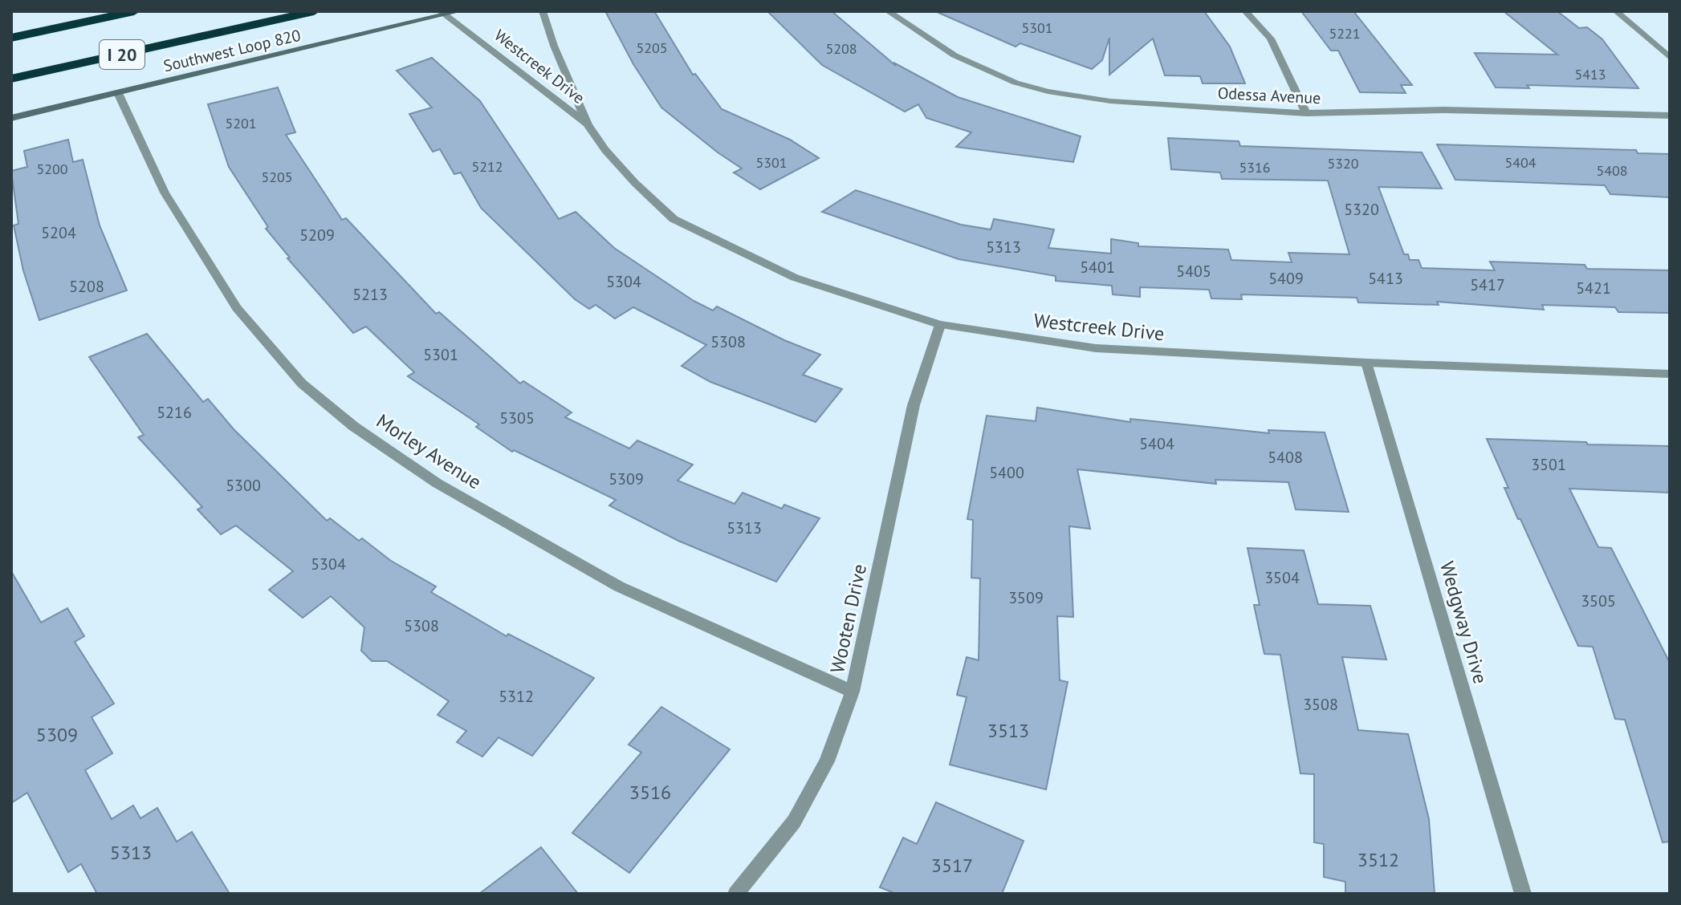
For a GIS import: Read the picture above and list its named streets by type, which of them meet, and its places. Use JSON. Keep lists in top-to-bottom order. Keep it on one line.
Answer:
{"streets":{"highway":["I 20"],"main road":["Southwest Loop 820"],"street":["Westcreek Drive","Odessa Avenue","Morley Avenue","Wooten Drive","Wedgway Drive"]},"crossings":[["Southwest Loop 820","Westcreek Drive"],["Southwest Loop 820","Morley Avenue"],["Westcreek Drive","Wooten Drive"],["Westcreek Drive","Wedgway Drive"],["Morley Avenue","Wooten Drive"]],"house_numbers":["5301","5221","5205","5208","5413","5201","5301","5404","5320","5212","5316","5200","5408","5205","5320","5204","5209","5313","5401","5405","5409","5413","5304","5417","5208","5421","5213","5308","5301","5216","5305","5404","5408","3501","5400","5309","5300","5313","5304","3504","3509","3505","5308","5312","3508","3513","5309","3516","5313","3512","3517"]}
